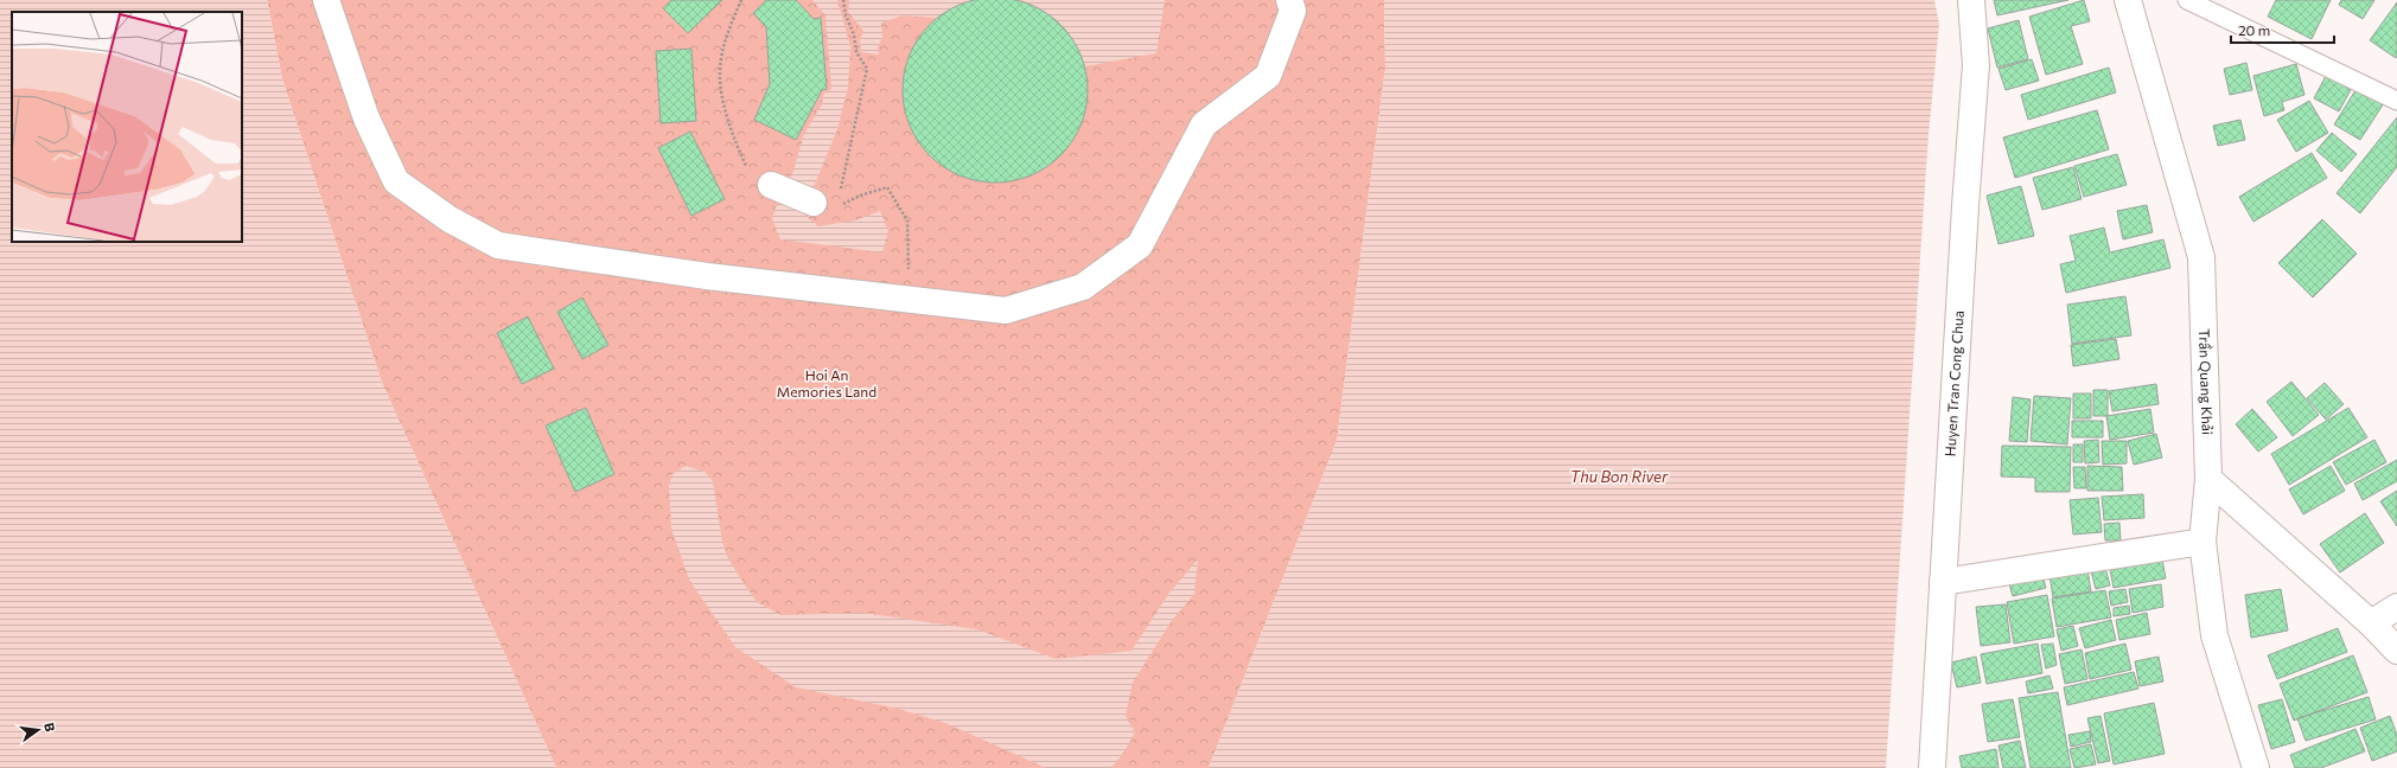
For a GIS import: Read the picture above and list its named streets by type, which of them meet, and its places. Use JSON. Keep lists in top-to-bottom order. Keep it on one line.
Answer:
{"streets":{"street":["Trần Quang Khải","Huyen Tran Cong Chua"]},"water":["Thu Bon River"],"parks":["Hoi An Memories Land"],"scale_bar":"20 m","north":"right"}
